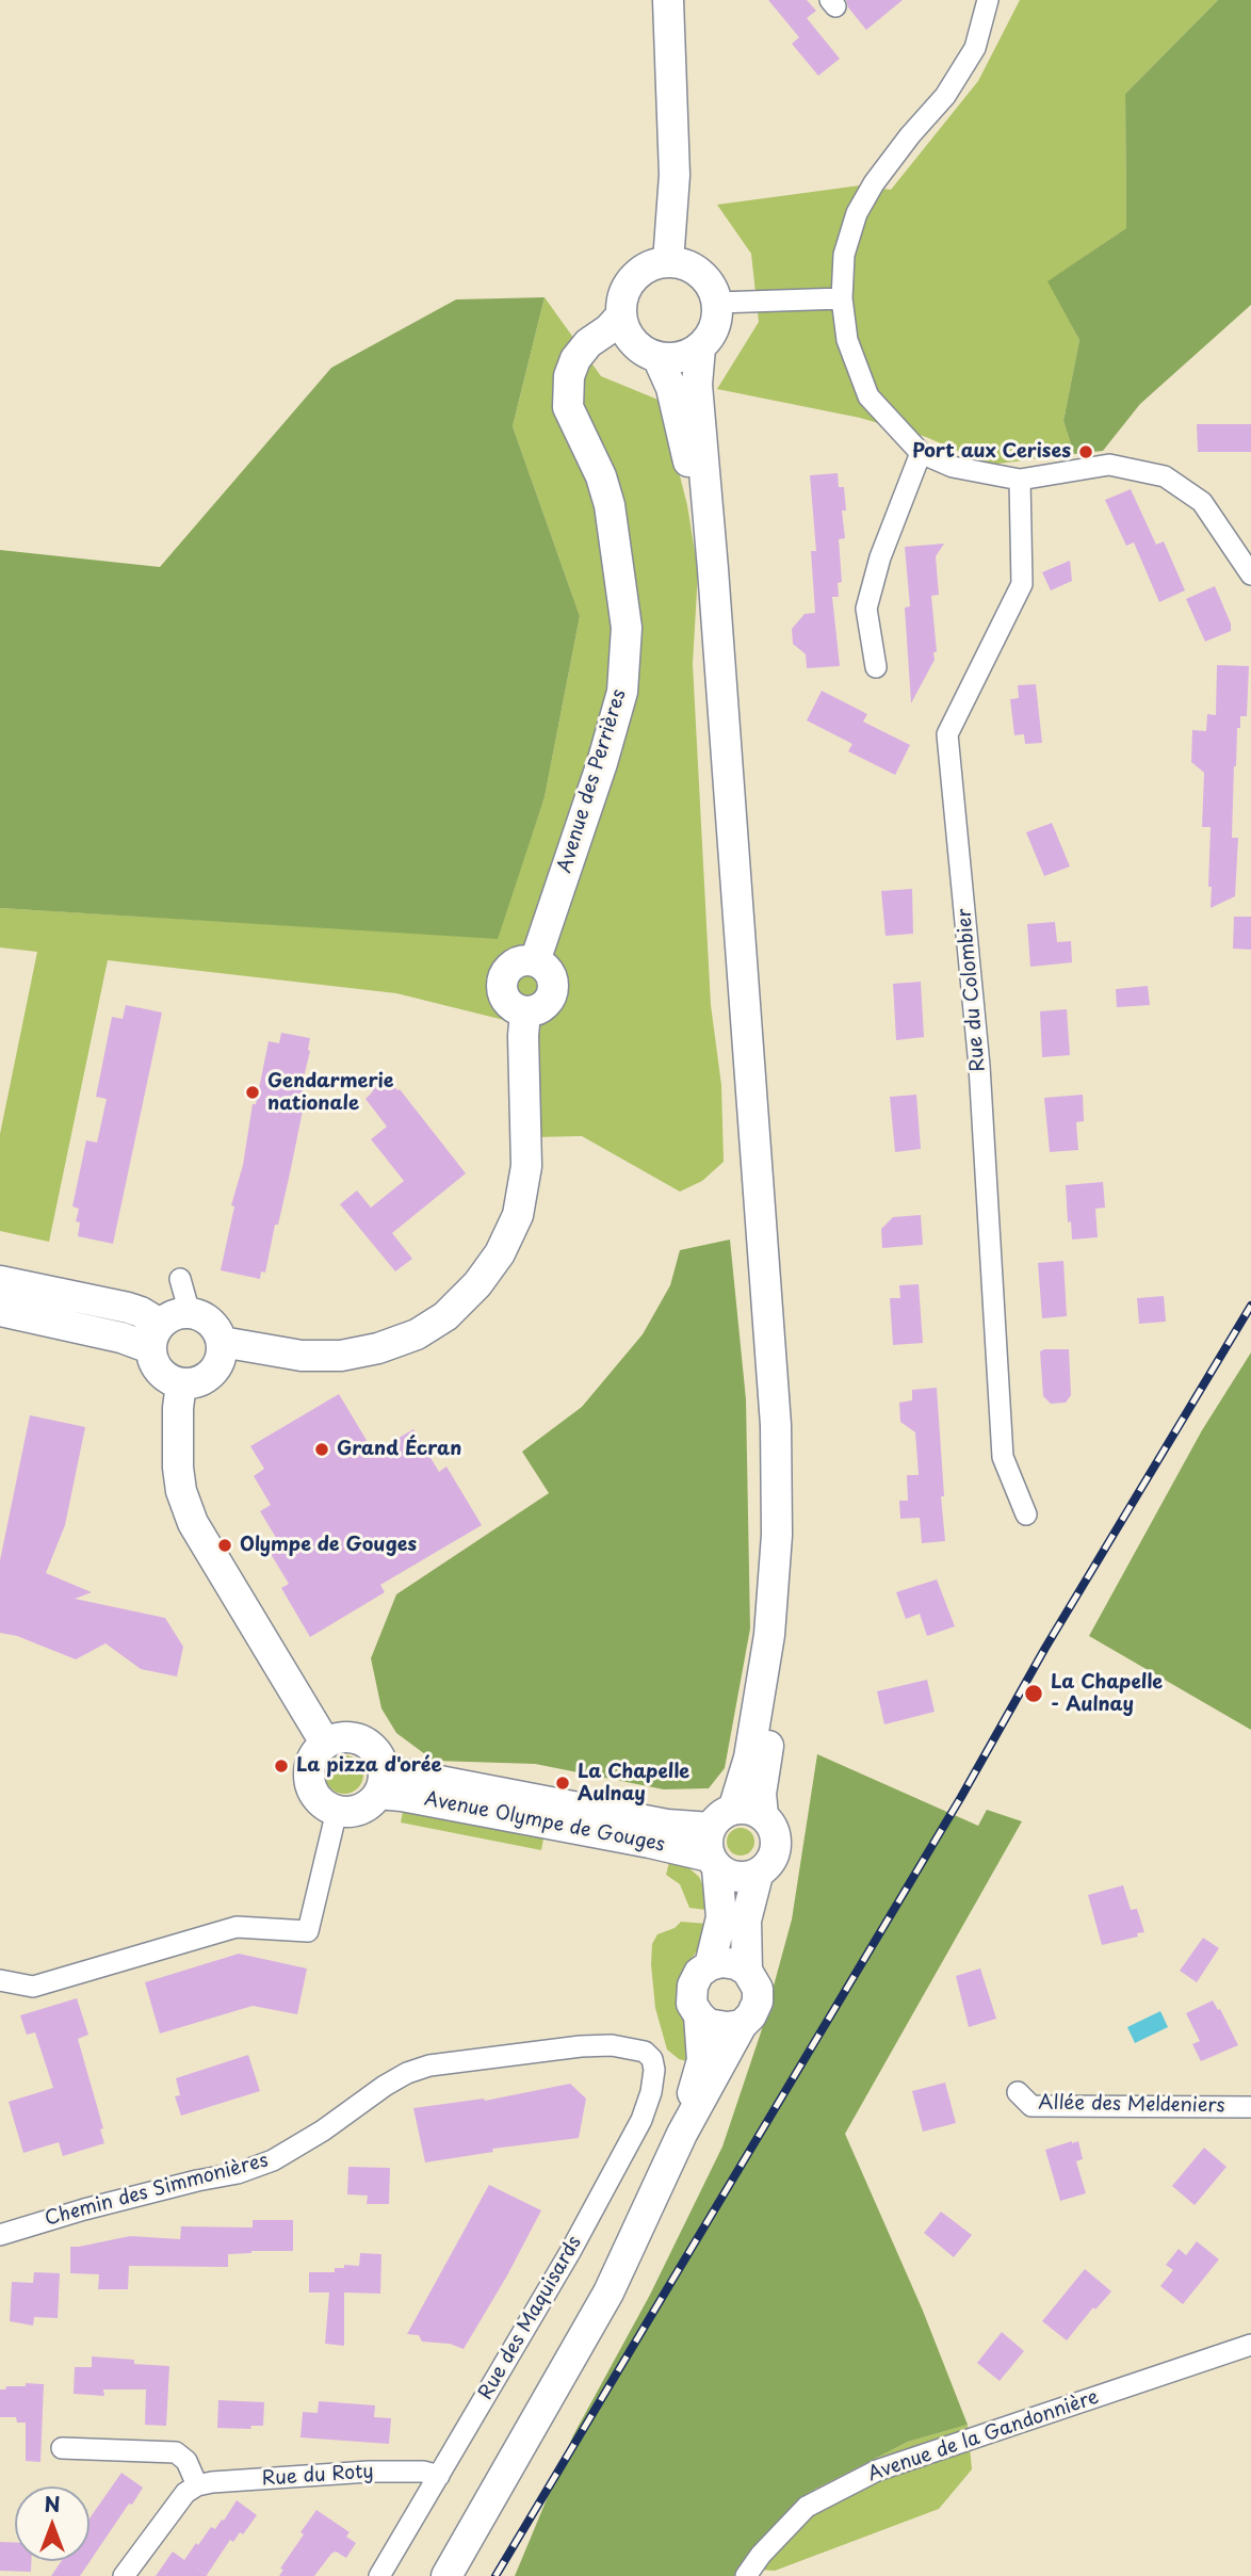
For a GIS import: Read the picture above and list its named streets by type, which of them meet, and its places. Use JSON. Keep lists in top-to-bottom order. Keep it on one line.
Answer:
{"streets":{"main road":["Avenue des Perrières","Avenue Olympe de Gouges"],"street":["Rue du Colombier","Allée des Meldeniers","Chemin des Simmonières","Rue des Maquisards","Avenue de la Gandonnière","Rue du Roty"]},"crossings":[["Chemin des Simmonières","Rue des Maquisards"],["Rue des Maquisards","Rue du Roty"]],"places":["Port aux Cerises","Gendarmerie nationale","Grand Écran","Olympe de Gouges","La Chapelle - Aulnay","La pizza d'orée","La Chapelle Aulnay"],"north":"top"}
